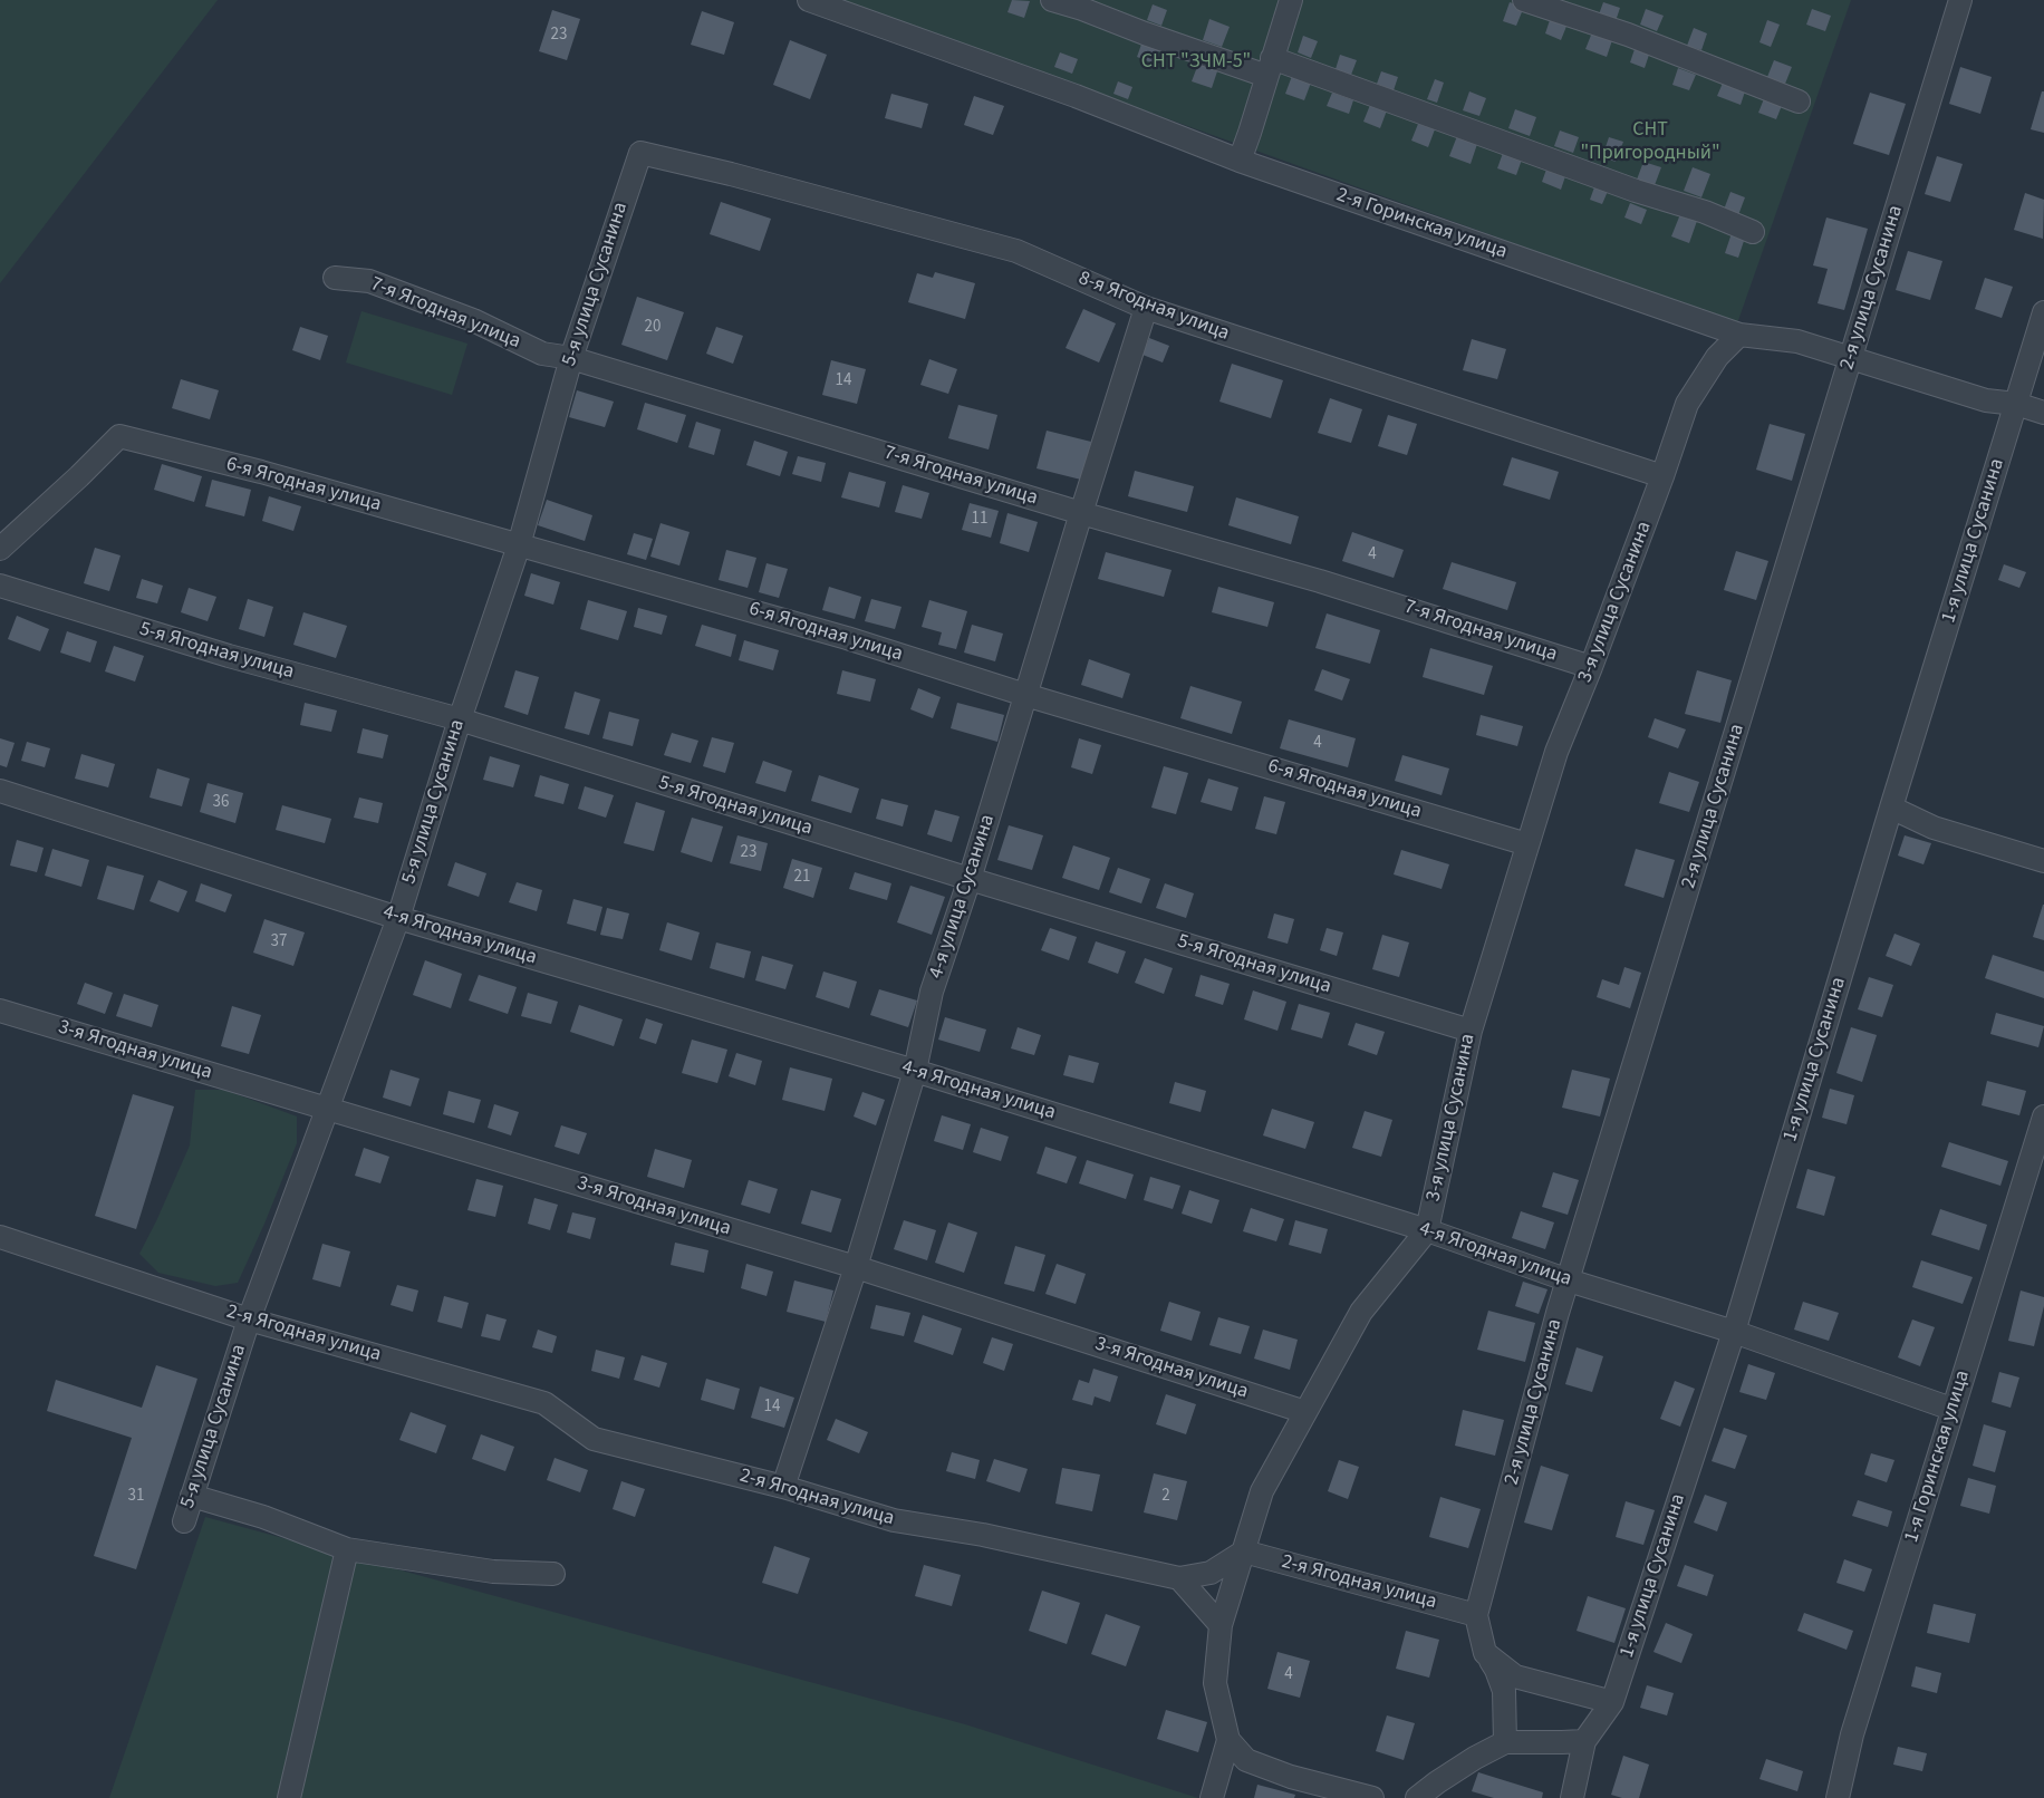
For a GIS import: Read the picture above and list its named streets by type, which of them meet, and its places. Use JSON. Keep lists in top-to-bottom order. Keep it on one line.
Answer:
{"streets":{"street":["2-я Горинская улица","5-я улица Сусанина","2-я улица Сусанина","8-я Ягодная улица","7-я Ягодная улица","6-я Ягодная улица","1-я улица Сусанина","3-я улица Сусанина","5-я Ягодная улица","4-я улица Сусанина","4-я Ягодная улица","3-я Ягодная улица","2-я Ягодная улица","1-я Горинская улица"]},"crossings":[["2-я Горинская улица","2-я улица Сусанина"],["2-я Горинская улица","1-я улица Сусанина"],["2-я Горинская улица","3-я улица Сусанина"],["5-я улица Сусанина","8-я Ягодная улица"],["5-я улица Сусанина","7-я Ягодная улица"],["5-я улица Сусанина","6-я Ягодная улица"],["5-я улица Сусанина","5-я Ягодная улица"],["5-я улица Сусанина","4-я Ягодная улица"],["5-я улица Сусанина","3-я Ягодная улица"],["5-я улица Сусанина","2-я Ягодная улица"],["2-я улица Сусанина","4-я Ягодная улица"],["2-я улица Сусанина","2-я Ягодная улица"],["8-я Ягодная улица","3-я улица Сусанина"],["8-я Ягодная улица","4-я улица Сусанина"],["7-я Ягодная улица","3-я улица Сусанина"],["7-я Ягодная улица","4-я улица Сусанина"],["6-я Ягодная улица","3-я улица Сусанина"],["6-я Ягодная улица","4-я улица Сусанина"],["1-я улица Сусанина","4-я Ягодная улица"],["3-я улица Сусанина","5-я Ягодная улица"],["3-я улица Сусанина","4-я Ягодная улица"],["3-я улица Сусанина","3-я Ягодная улица"],["3-я улица Сусанина","2-я Ягодная улица"],["5-я Ягодная улица","4-я улица Сусанина"],["4-я улица Сусанина","4-я Ягодная улица"],["4-я улица Сусанина","3-я Ягодная улица"],["4-я улица Сусанина","2-я Ягодная улица"],["4-я Ягодная улица","1-я Горинская улица"]],"parks":["СНТ \"ЗЧМ-5\"","СНТ \"Пригородный\""],"house_numbers":["23","20","14","11","4","4","36","23","21","37","14","31","2","4"]}
